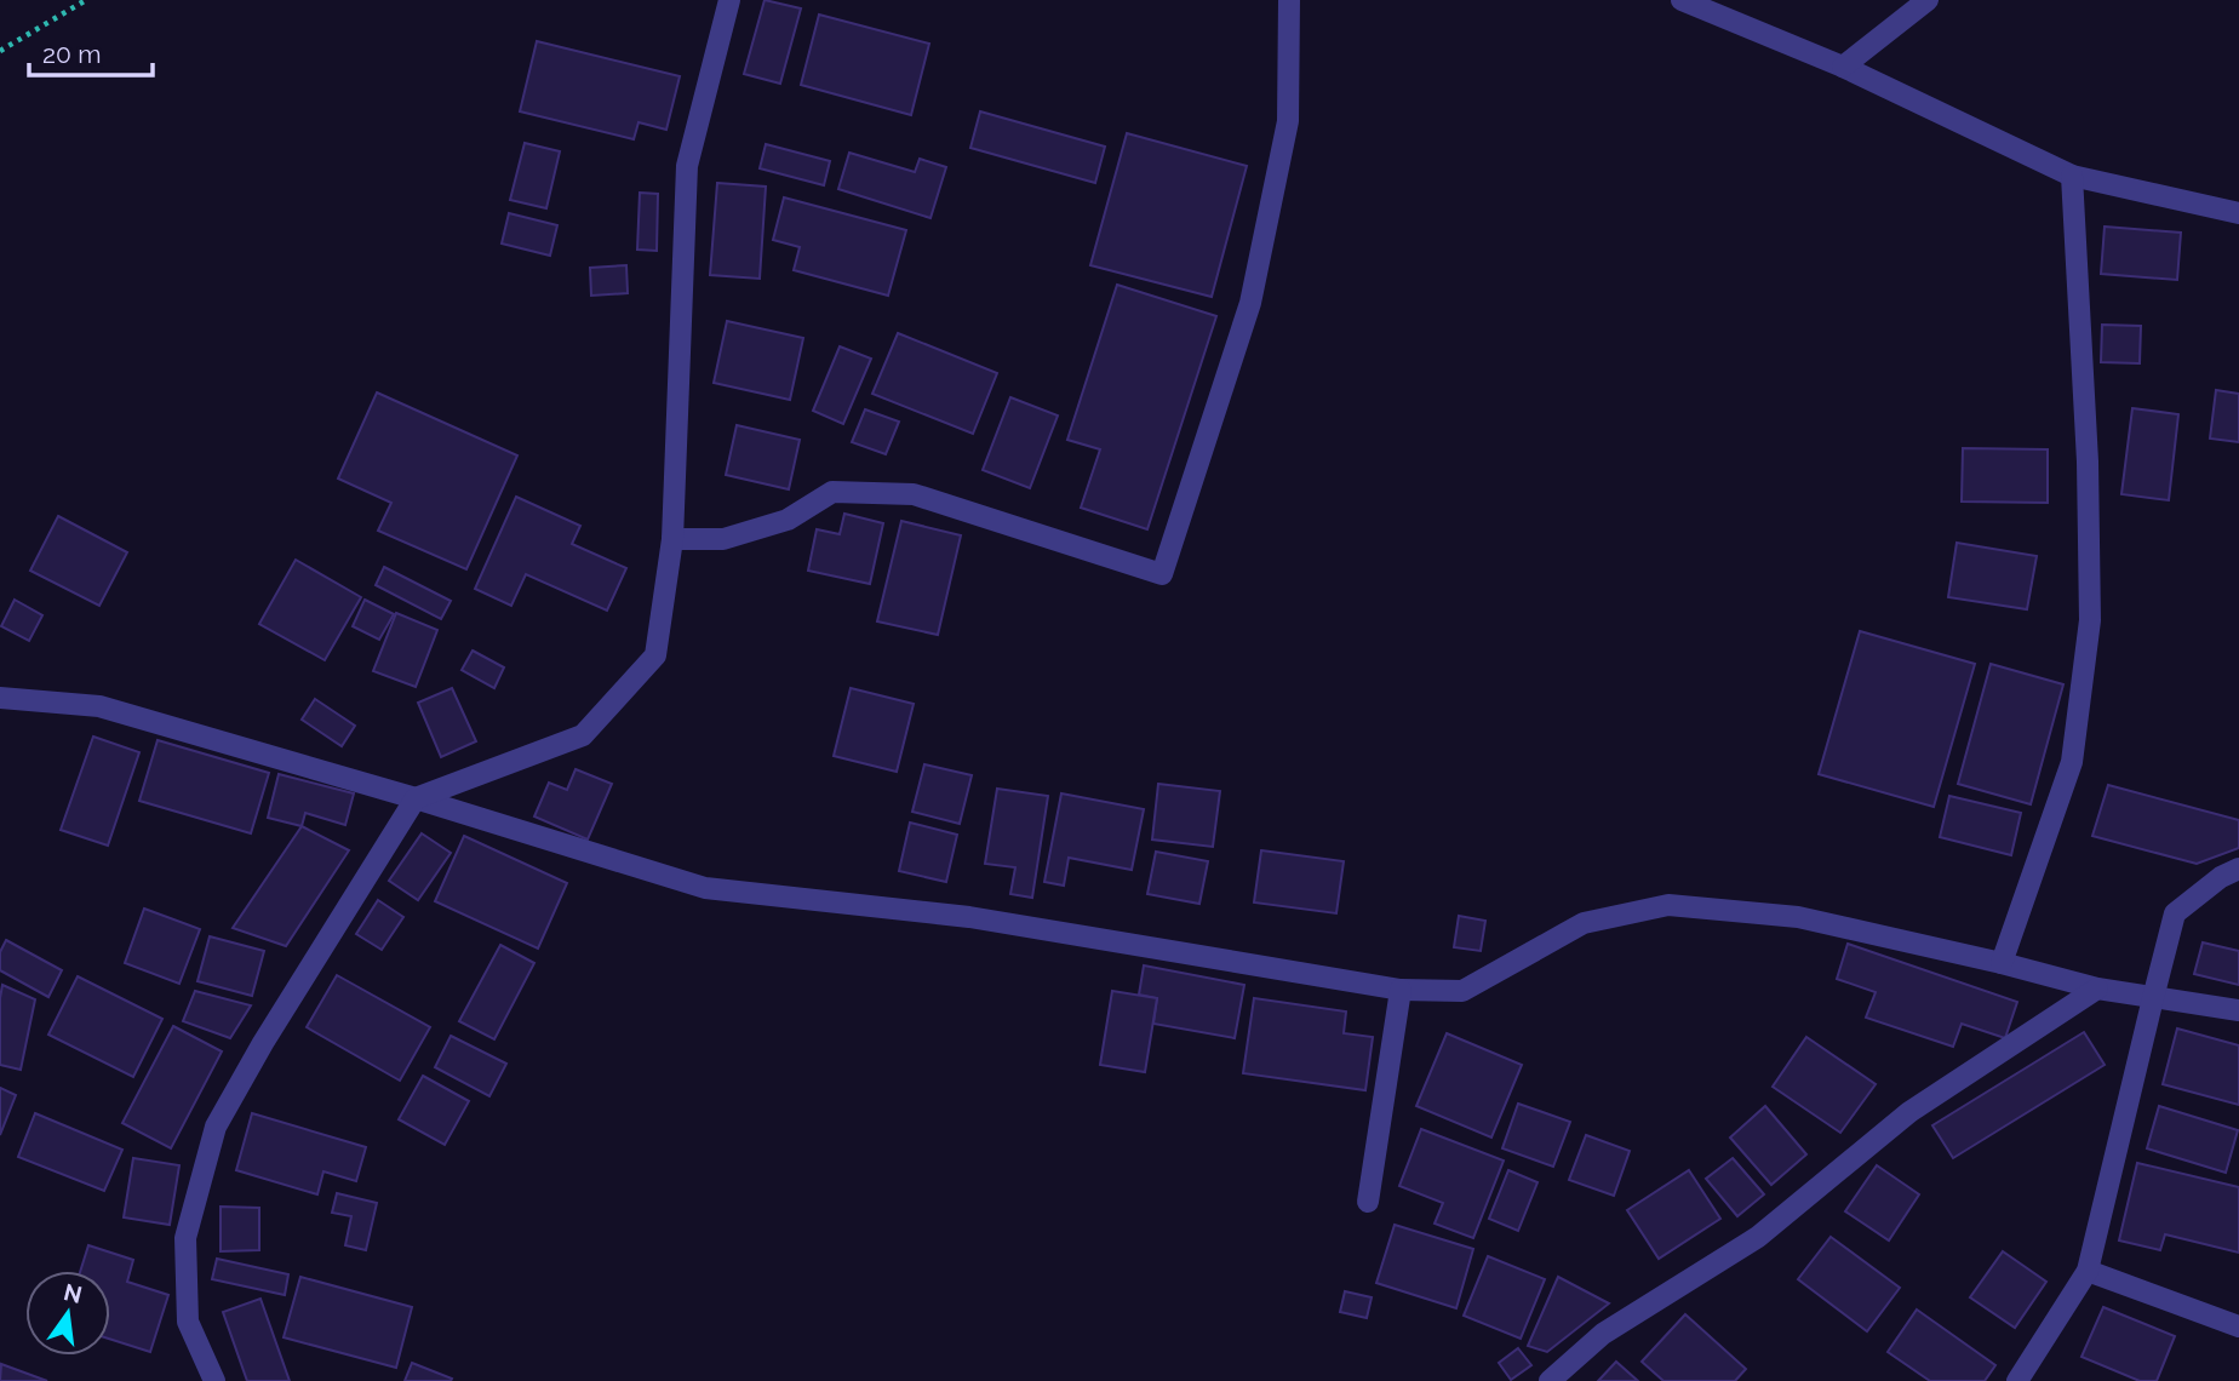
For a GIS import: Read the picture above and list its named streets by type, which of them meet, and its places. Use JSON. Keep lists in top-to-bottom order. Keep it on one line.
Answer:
{"scale_bar":"20 m","north":"top"}
